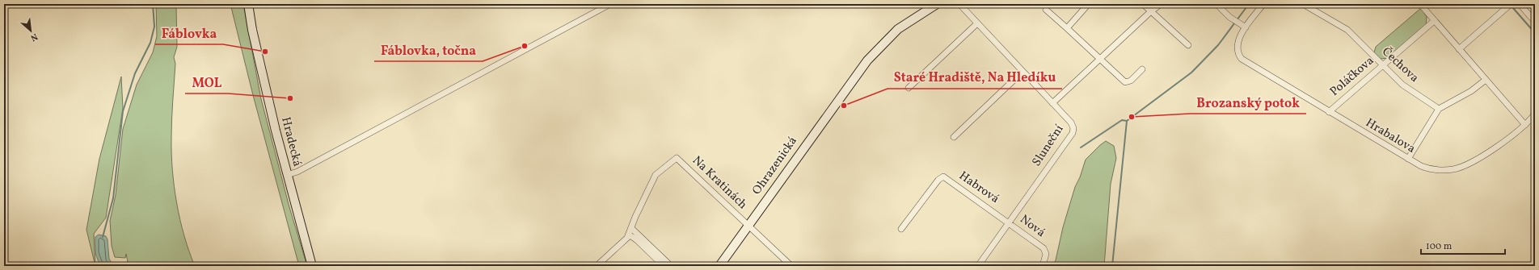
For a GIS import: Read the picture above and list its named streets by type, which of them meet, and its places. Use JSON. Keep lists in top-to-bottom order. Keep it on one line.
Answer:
{"streets":{"street":["Čechova","Poláčkova","Hrabalova","Hradecká","Sluneční","Ohrazenická","Na Kratinách","Habrová","Nová"]},"crossings":[["Čechova","Poláčkova"],["Poláčkova","Hrabalova"],["Sluneční","Habrová"],["Sluneční","Nová"],["Ohrazenická","Na Kratinách"],["Habrová","Nová"]],"places":["Fáblovka, točna","Fáblovka","MOL","Staré Hradiště, Na Hledíku","Brozanský potok"],"scale_bar":"100 m","north":"bottom right"}
